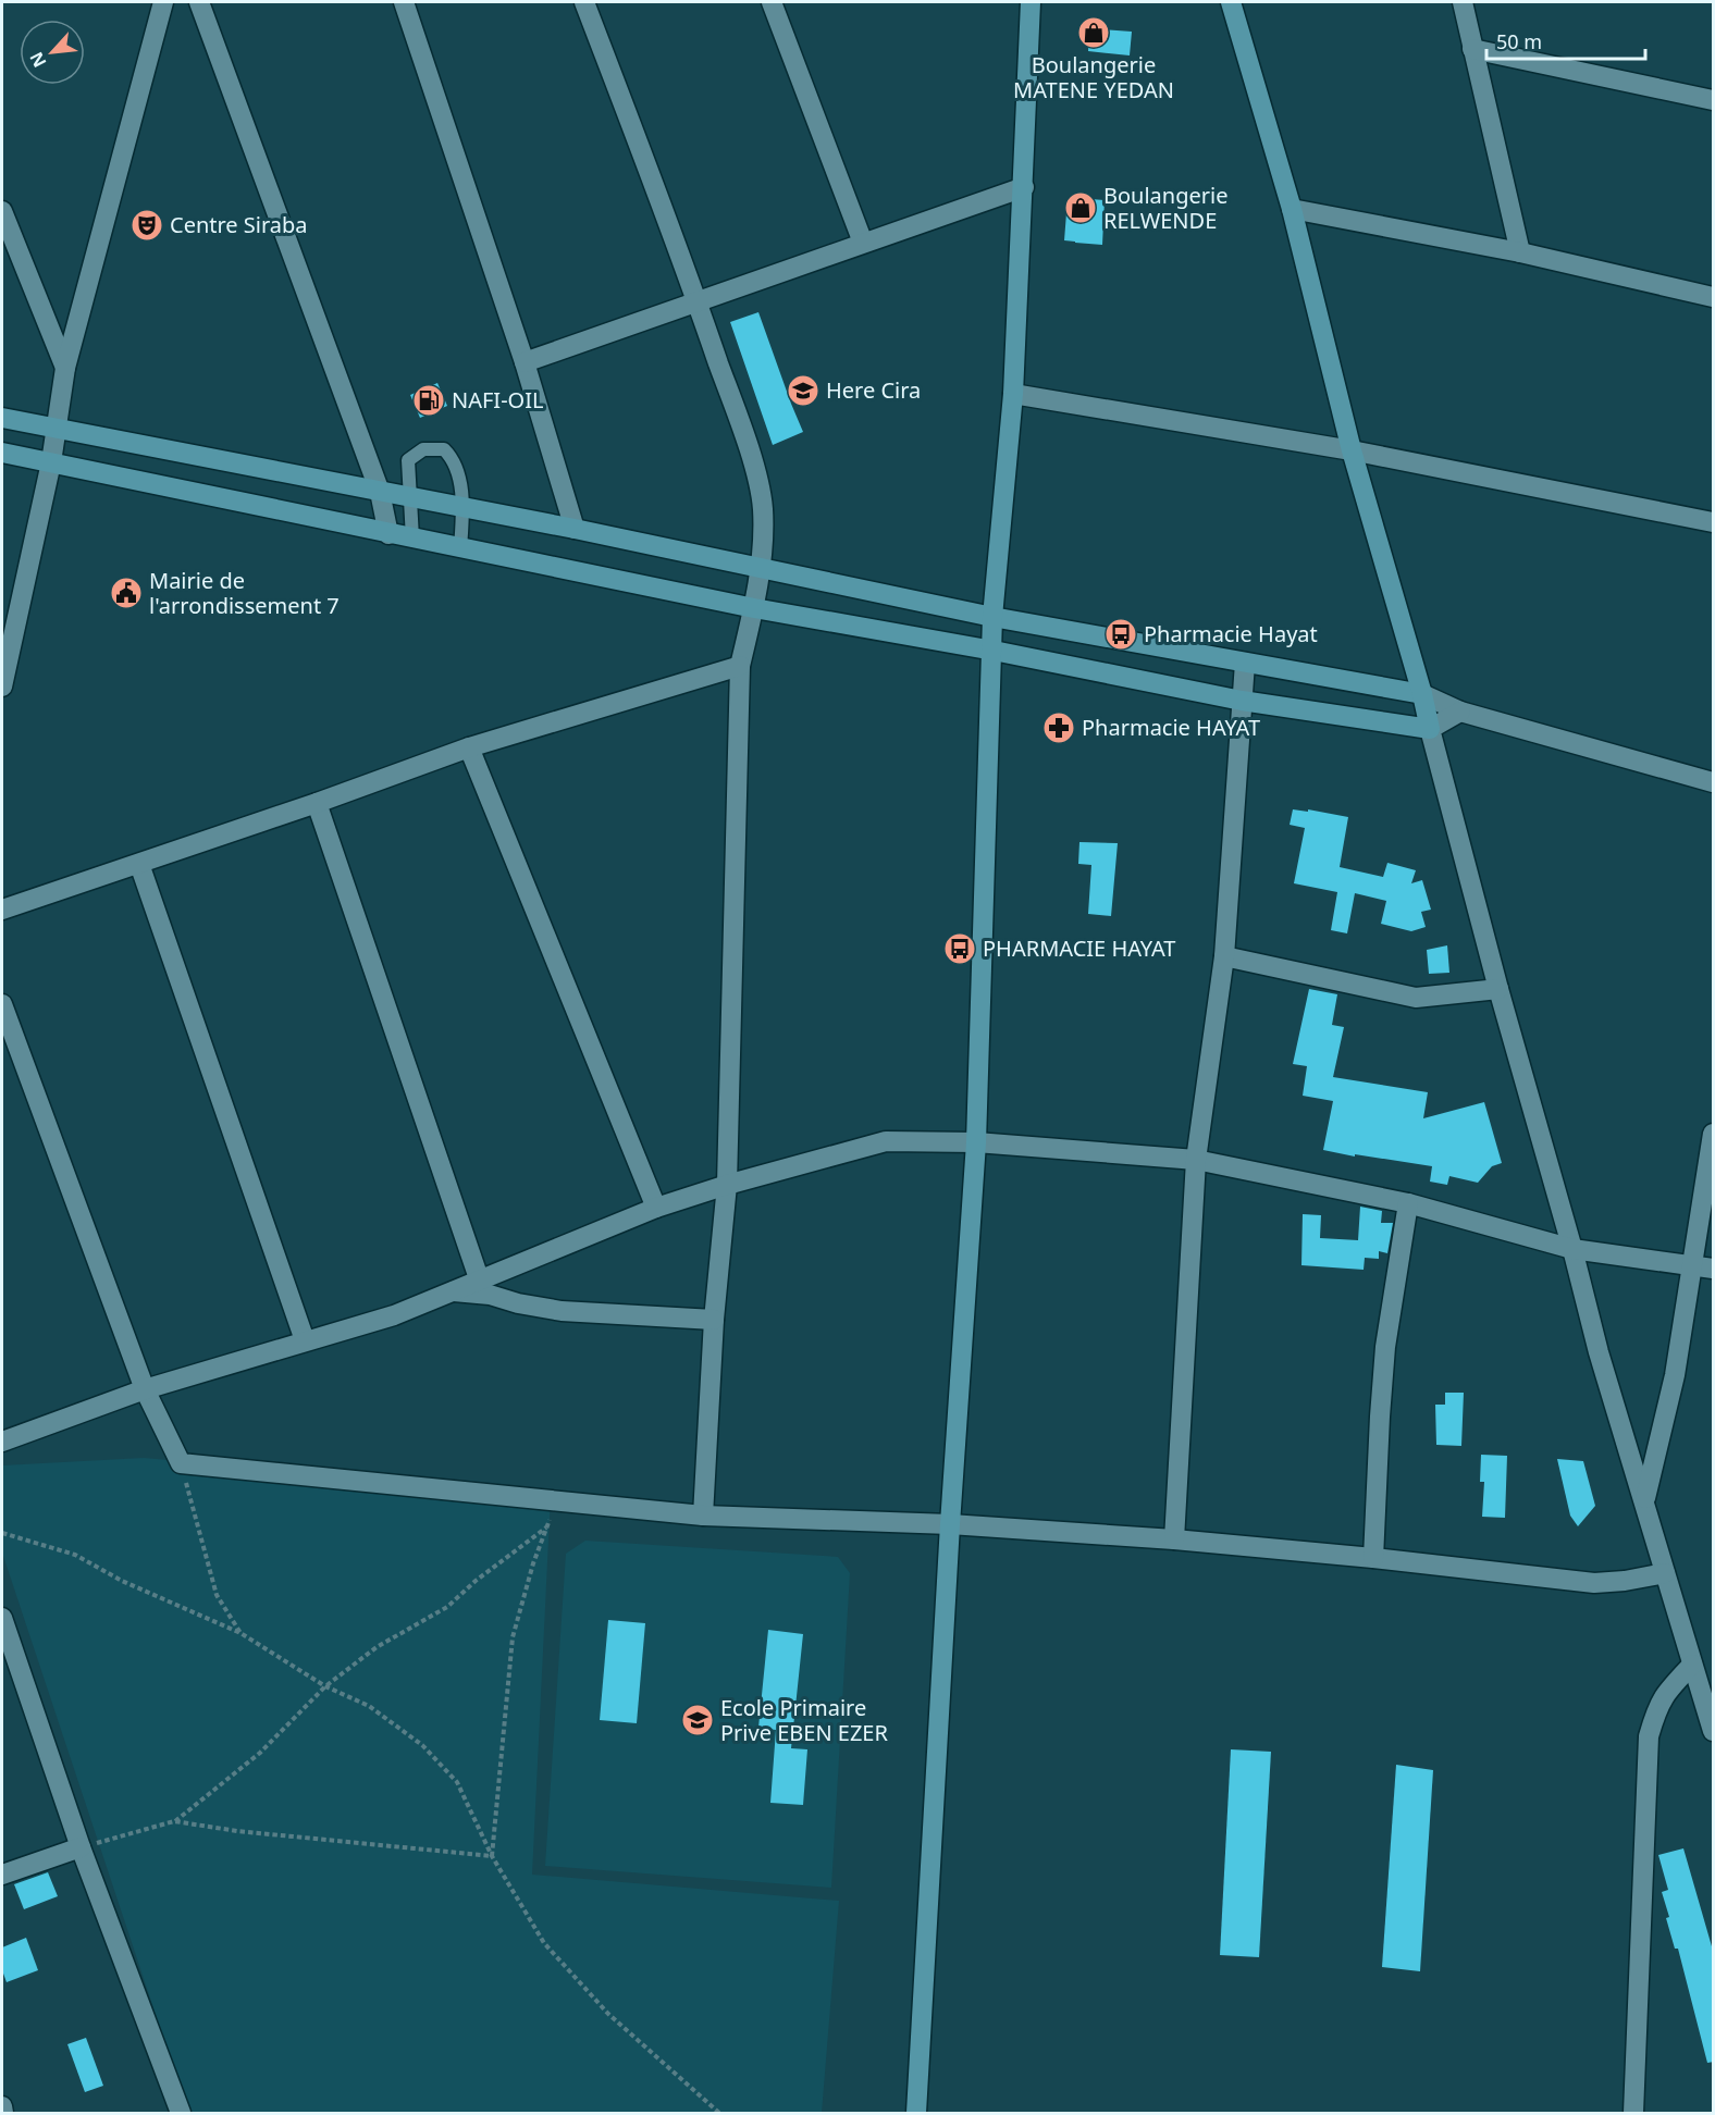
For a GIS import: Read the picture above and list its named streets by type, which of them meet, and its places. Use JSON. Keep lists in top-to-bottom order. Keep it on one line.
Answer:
{"places":{"shop":["Boulangerie MATENE YEDAN","Boulangerie RELWENDE"],"theatre":["Centre Siraba"],"school or university":["Here Cira","Ecole Primaire Prive EBEN EZER"],"fuel station":["NAFI-OIL"],"public building":["Mairie de l'arrondissement 7"],"bus stop":["Pharmacie Hayat","PHARMACIE HAYAT"],"pharmacy":["Pharmacie HAYAT"]},"scale_bar":"50 m","north":"bottom left"}
